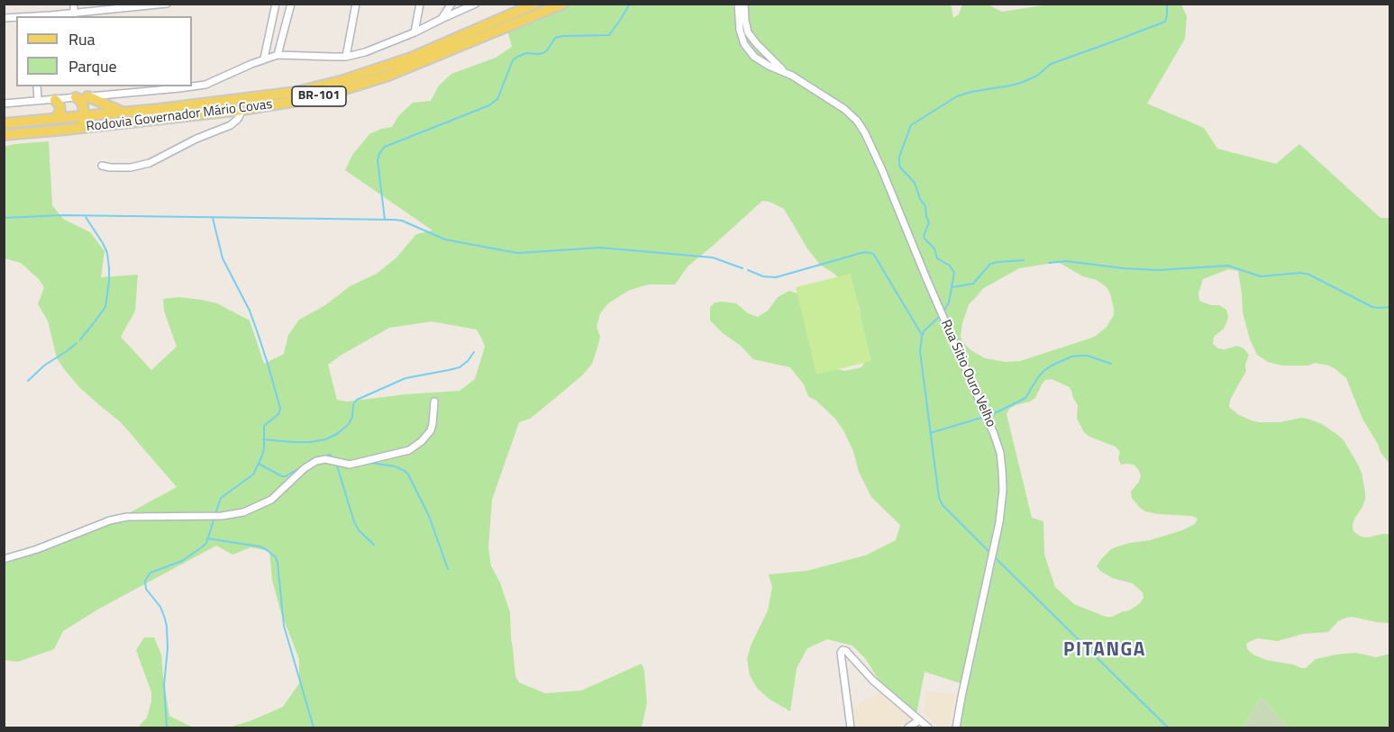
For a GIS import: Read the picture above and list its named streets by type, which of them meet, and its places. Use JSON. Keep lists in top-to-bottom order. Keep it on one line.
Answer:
{"streets":{"main road":["BR-101","Rodovia Governador Mário Covas"],"street":["Rua Sitio Ouro Velho"]},"districts":["PITANGA"],"legend":["Rua","Parque"]}
